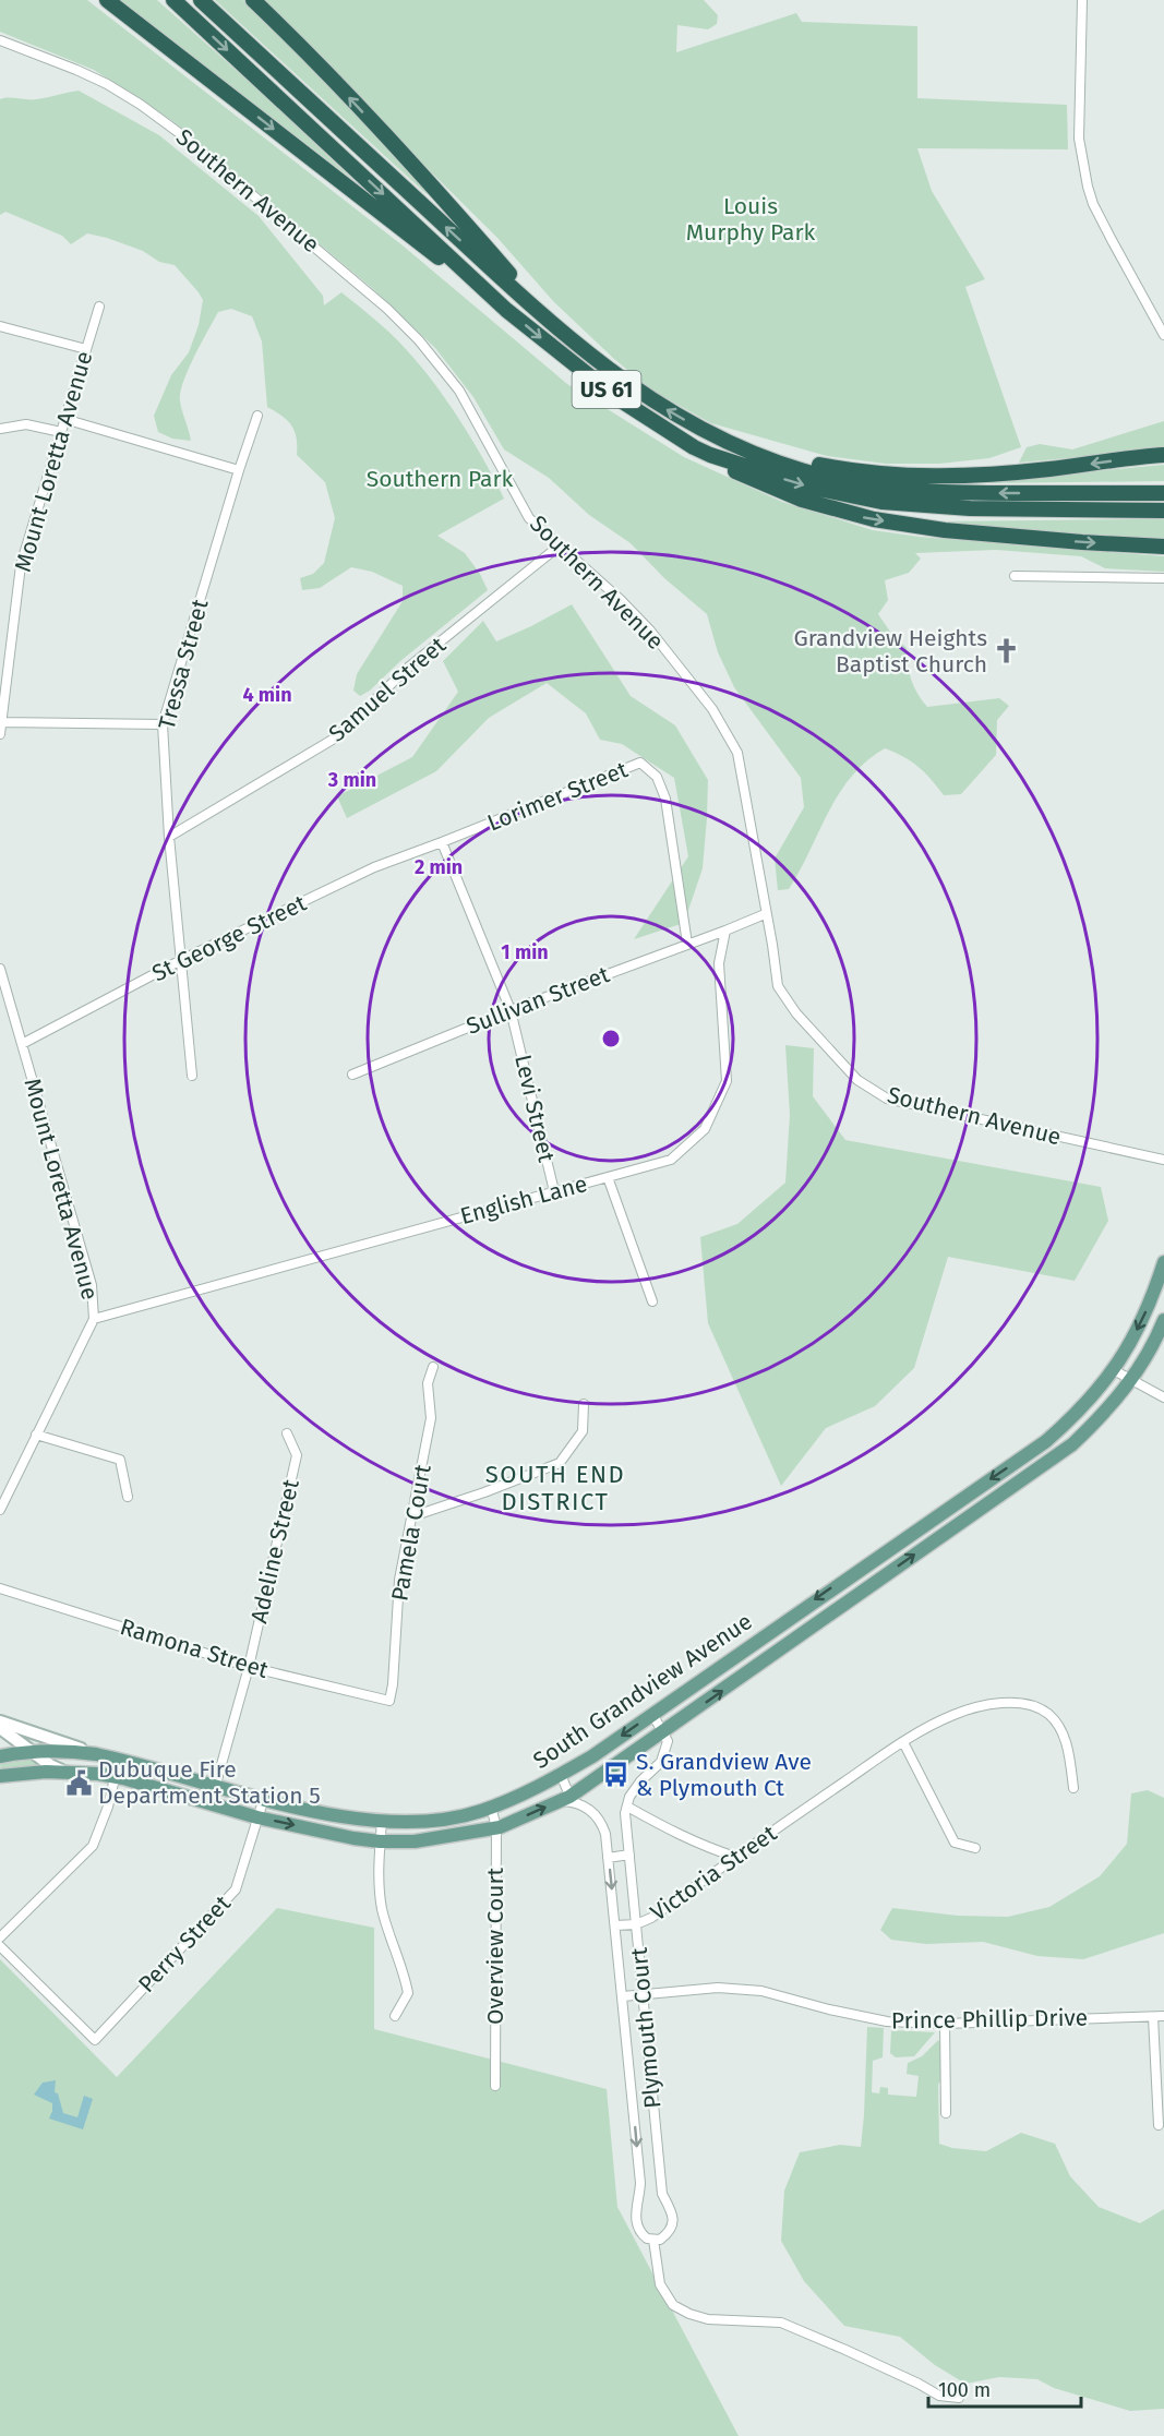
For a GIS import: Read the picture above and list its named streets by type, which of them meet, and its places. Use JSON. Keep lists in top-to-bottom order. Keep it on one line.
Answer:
{"streets":{"highway":["US 61"],"main road":["South Grandview Avenue"],"street":["Southern Avenue","Mount Loretta Avenue","Tressa Street","Samuel Street","Lorimer Street","St George Street","Sullivan Street","Levi Street","English Lane","Pamela Court","Adeline Street","Ramona Street","Victoria Street","Perry Street","Overview Court","Prince Phillip Drive","Plymouth Court"]},"crossings":[["Southern Avenue","Samuel Street"],["Mount Loretta Avenue","St George Street"],["Mount Loretta Avenue","English Lane"],["Tressa Street","Samuel Street"],["Tressa Street","St George Street"],["Lorimer Street","St George Street"],["Lorimer Street","Sullivan Street"],["Lorimer Street","Levi Street"],["St George Street","Levi Street"],["Sullivan Street","Levi Street"],["Sullivan Street","English Lane"],["Levi Street","English Lane"],["Pamela Court","Ramona Street"],["Adeline Street","Ramona Street"],["Adeline Street","South Grandview Avenue"],["South Grandview Avenue","Perry Street"],["South Grandview Avenue","Overview Court"],["South Grandview Avenue","Plymouth Court"],["Victoria Street","Plymouth Court"],["Prince Phillip Drive","Plymouth Court"]],"districts":["SOUTH END DISTRICT"],"parks":["Louis Murphy Park","Southern Park"],"places":{"church":["Grandview Heights Baptist Church"],"bus stop":["S. Grandview Ave & Plymouth Ct"],"public building":["Dubuque Fire Department Station 5"]},"scale_bar":"100 m","rings":["4 min","3 min","2 min","1 min"]}
